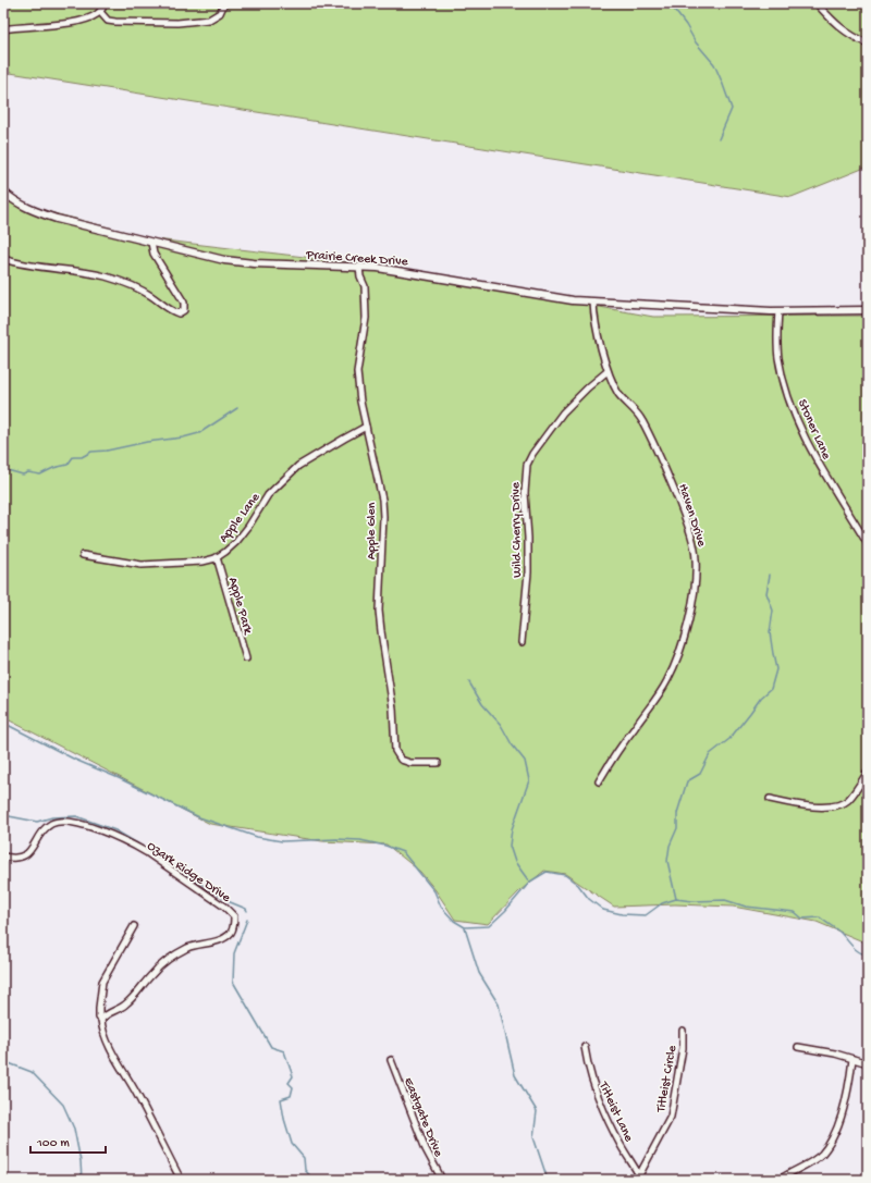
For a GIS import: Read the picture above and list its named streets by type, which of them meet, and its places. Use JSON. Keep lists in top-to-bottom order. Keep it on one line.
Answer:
{"streets":{"main road":["Prairie Creek Drive"],"street":["Stoner Lane","Haven Drive","Apple Lane","Wild Cherry Drive","Apple Glen","Apple Park","Ozark Ridge Drive","Titleist Circle","Titleist Lane","Eastgate Drive"]},"crossings":[["Prairie Creek Drive","Stoner Lane"],["Prairie Creek Drive","Haven Drive"],["Prairie Creek Drive","Apple Glen"],["Haven Drive","Wild Cherry Drive"],["Apple Lane","Apple Glen"],["Apple Lane","Apple Park"],["Titleist Circle","Titleist Lane"]],"scale_bar":"100 m"}
